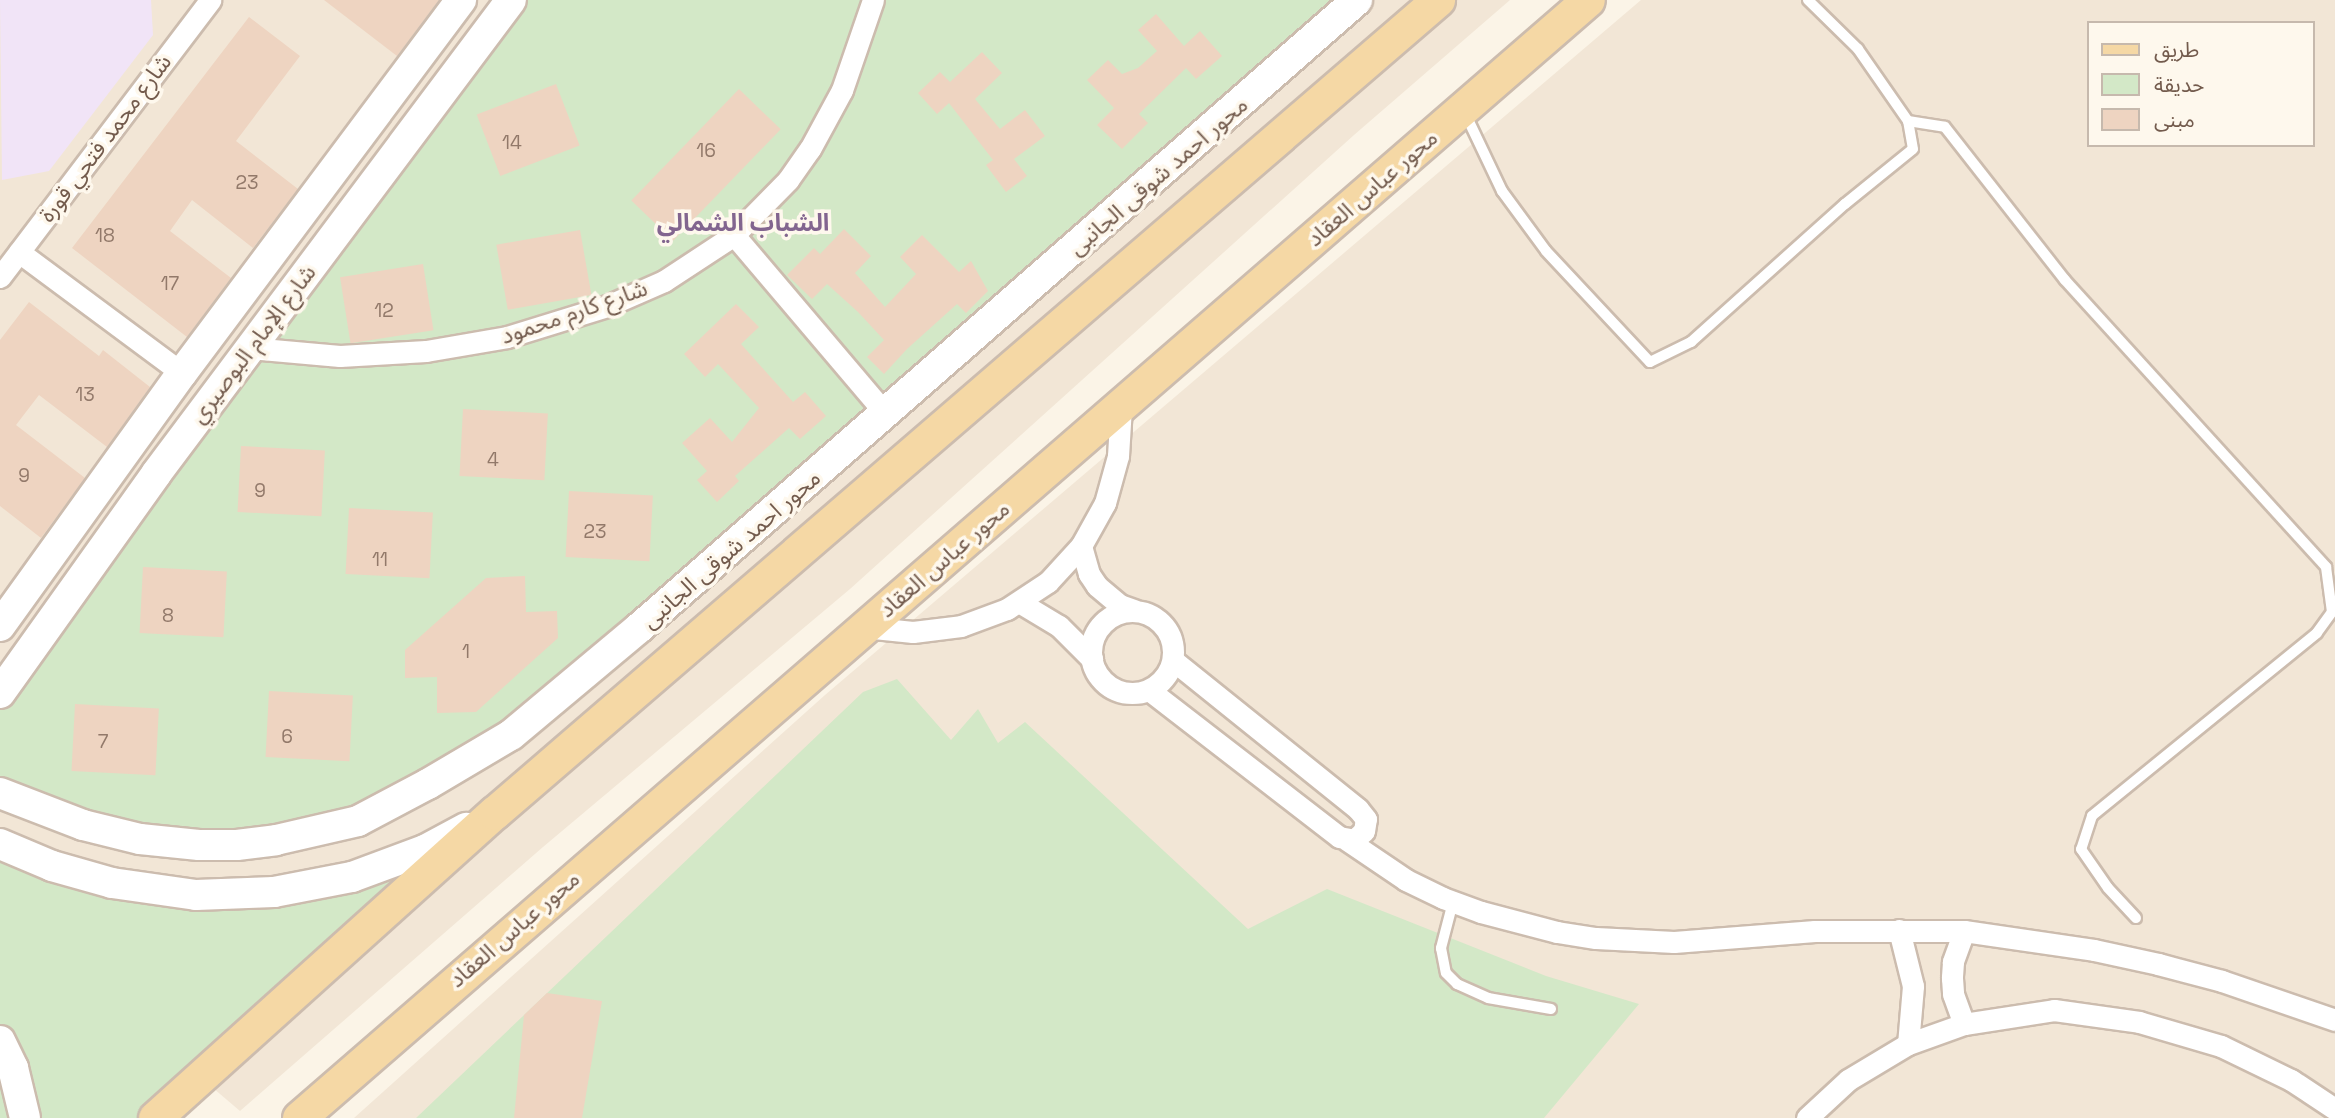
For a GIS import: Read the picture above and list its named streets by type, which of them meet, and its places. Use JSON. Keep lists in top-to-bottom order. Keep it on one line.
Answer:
{"streets":{"main road":["محور عباس العقاد"],"street":["شارع محمد فتحي قورة","محور احمد شوقى الجانبى","شارع كارم محمود","شارع الإمام البوصيري"]},"crossings":[["شارع كارم محمود","شارع الإمام البوصيري"]],"districts":["الشباب الشمالي"],"house_numbers":["14","16","23","18","17","12","13","4","9","9","23","11","8","1","6","7"],"legend":["طريق","حديقة","مبنى"]}
